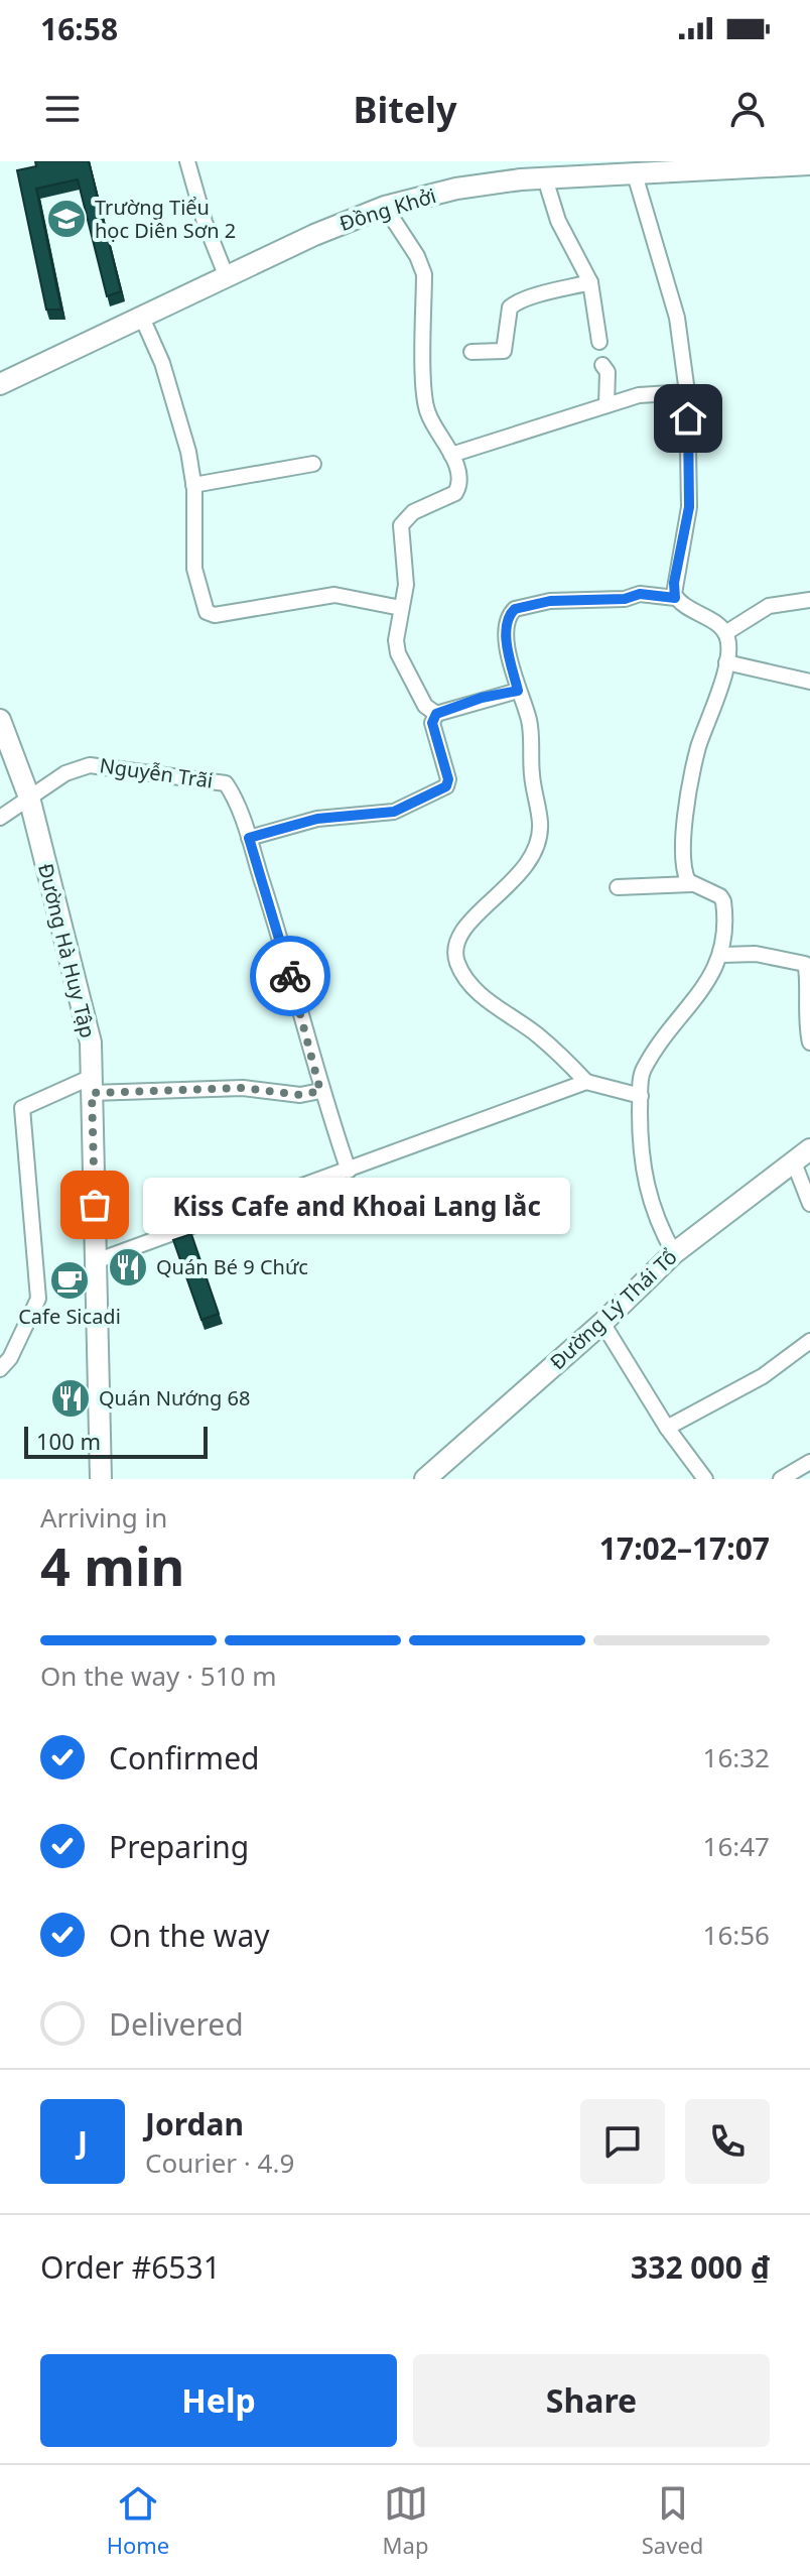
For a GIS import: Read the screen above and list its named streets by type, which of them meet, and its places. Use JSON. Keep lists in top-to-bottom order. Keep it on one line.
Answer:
{"streets":{"street":["Đồng Khởi","Nguyễn Trãi","Đường Hà Huy Tập","Đường Lý Thái Tổ"]},"crossings":[["Nguyễn Trãi","Đường Hà Huy Tập"]],"places":{"school or university":["Trường Tiểu học Diên Sơn 2"],"other":["Kiss Cafe and Khoai Lang lằc"],"restaurant":["Quán Bé 9 Chức","Quán Nướng 68"],"cafe":["Cafe Sicadi"]},"scale_bar":"100 m","page":{"status":"16:58","header":"Bitely","bubble":"Kiss Cafe and Khoai Lang lằc","scale":"100 m","heading":["4 min","Arriving in","17:02–17:07"],"panel":["Jordan","Courier · 4.9","Order #6531","332 000 ₫"],"bar":"On the way · 510 m","list":[["Confirmed","16:32"],["Preparing","16:47"],["On the way","16:56"],"Delivered"],"round":"J","buttons":["Help","Share"],"tabs":["Home","Map","Saved"]}}
